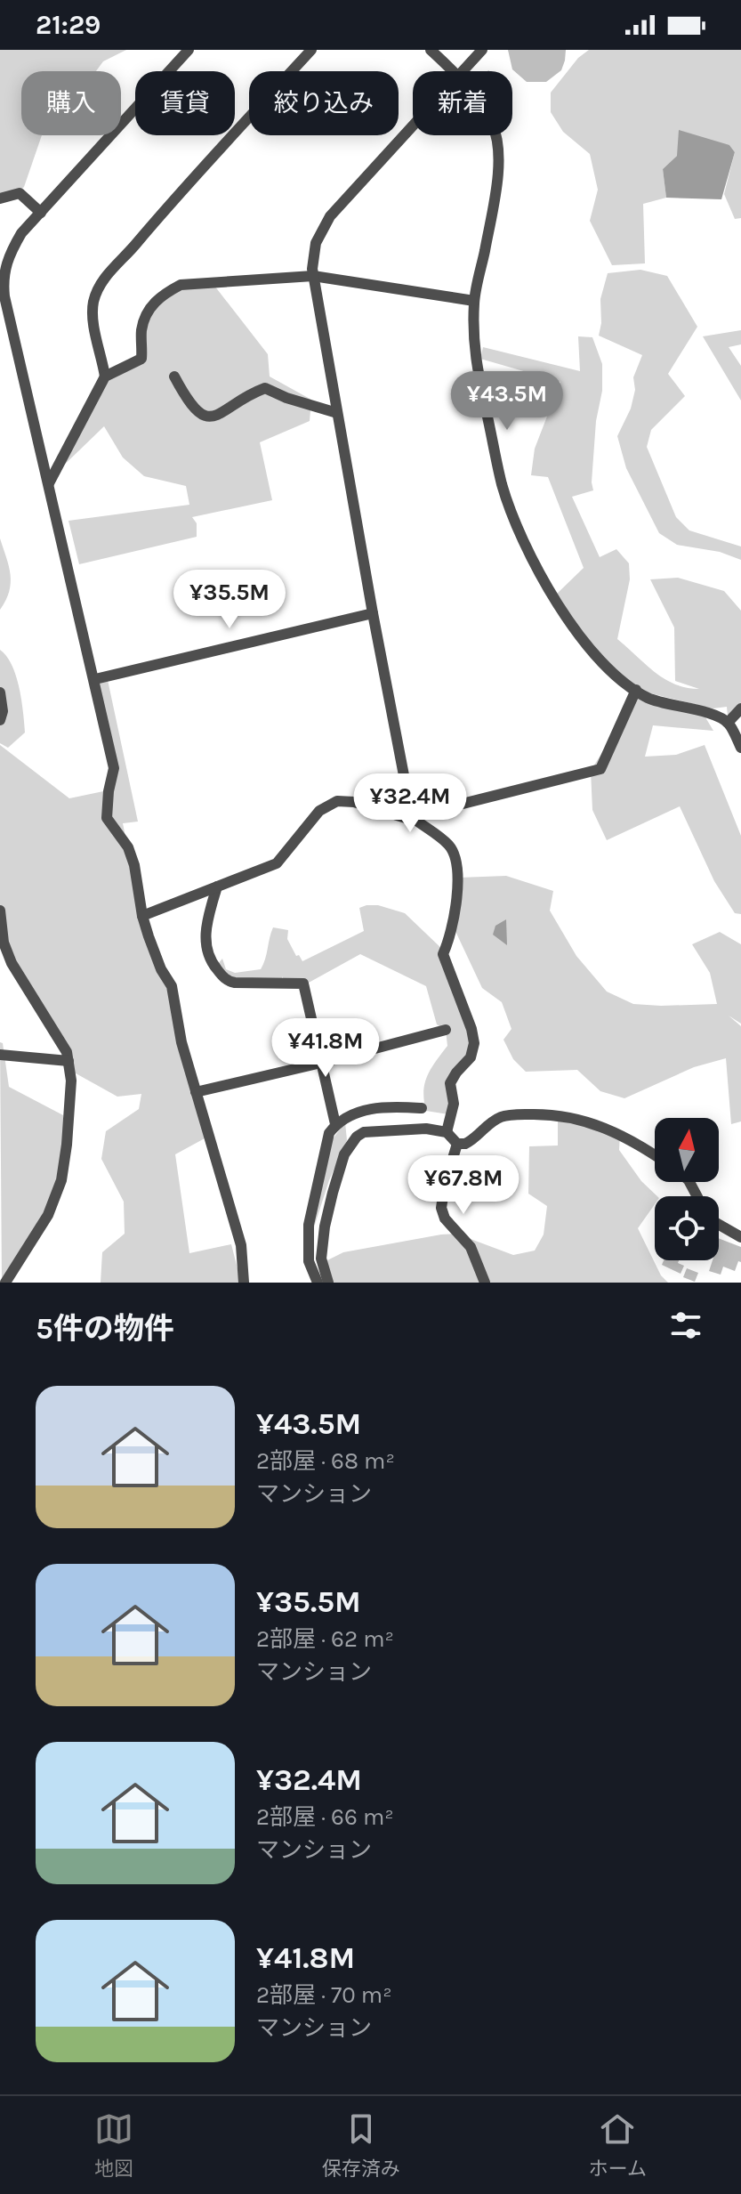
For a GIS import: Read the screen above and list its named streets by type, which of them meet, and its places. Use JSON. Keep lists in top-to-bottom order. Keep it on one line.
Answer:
{"north":"top","page":{"status":"21:29","chip":["購入","賃貸","絞り込み","新着"],"price":["¥43.5M","¥35.5M","¥32.4M","¥41.8M","¥67.8M"],"heading":"5件の物件","list":[{"name":"¥43.5M","note":"2部屋 · 68 m² · マンション"},{"name":"¥35.5M","note":"2部屋 · 62 m² · マンション"},{"name":"¥32.4M","note":"2部屋 · 66 m² · マンション"},{"name":"¥41.8M","note":"2部屋 · 70 m² · マンション"}],"tabs":["地図","保存済み","ホーム"]}}
